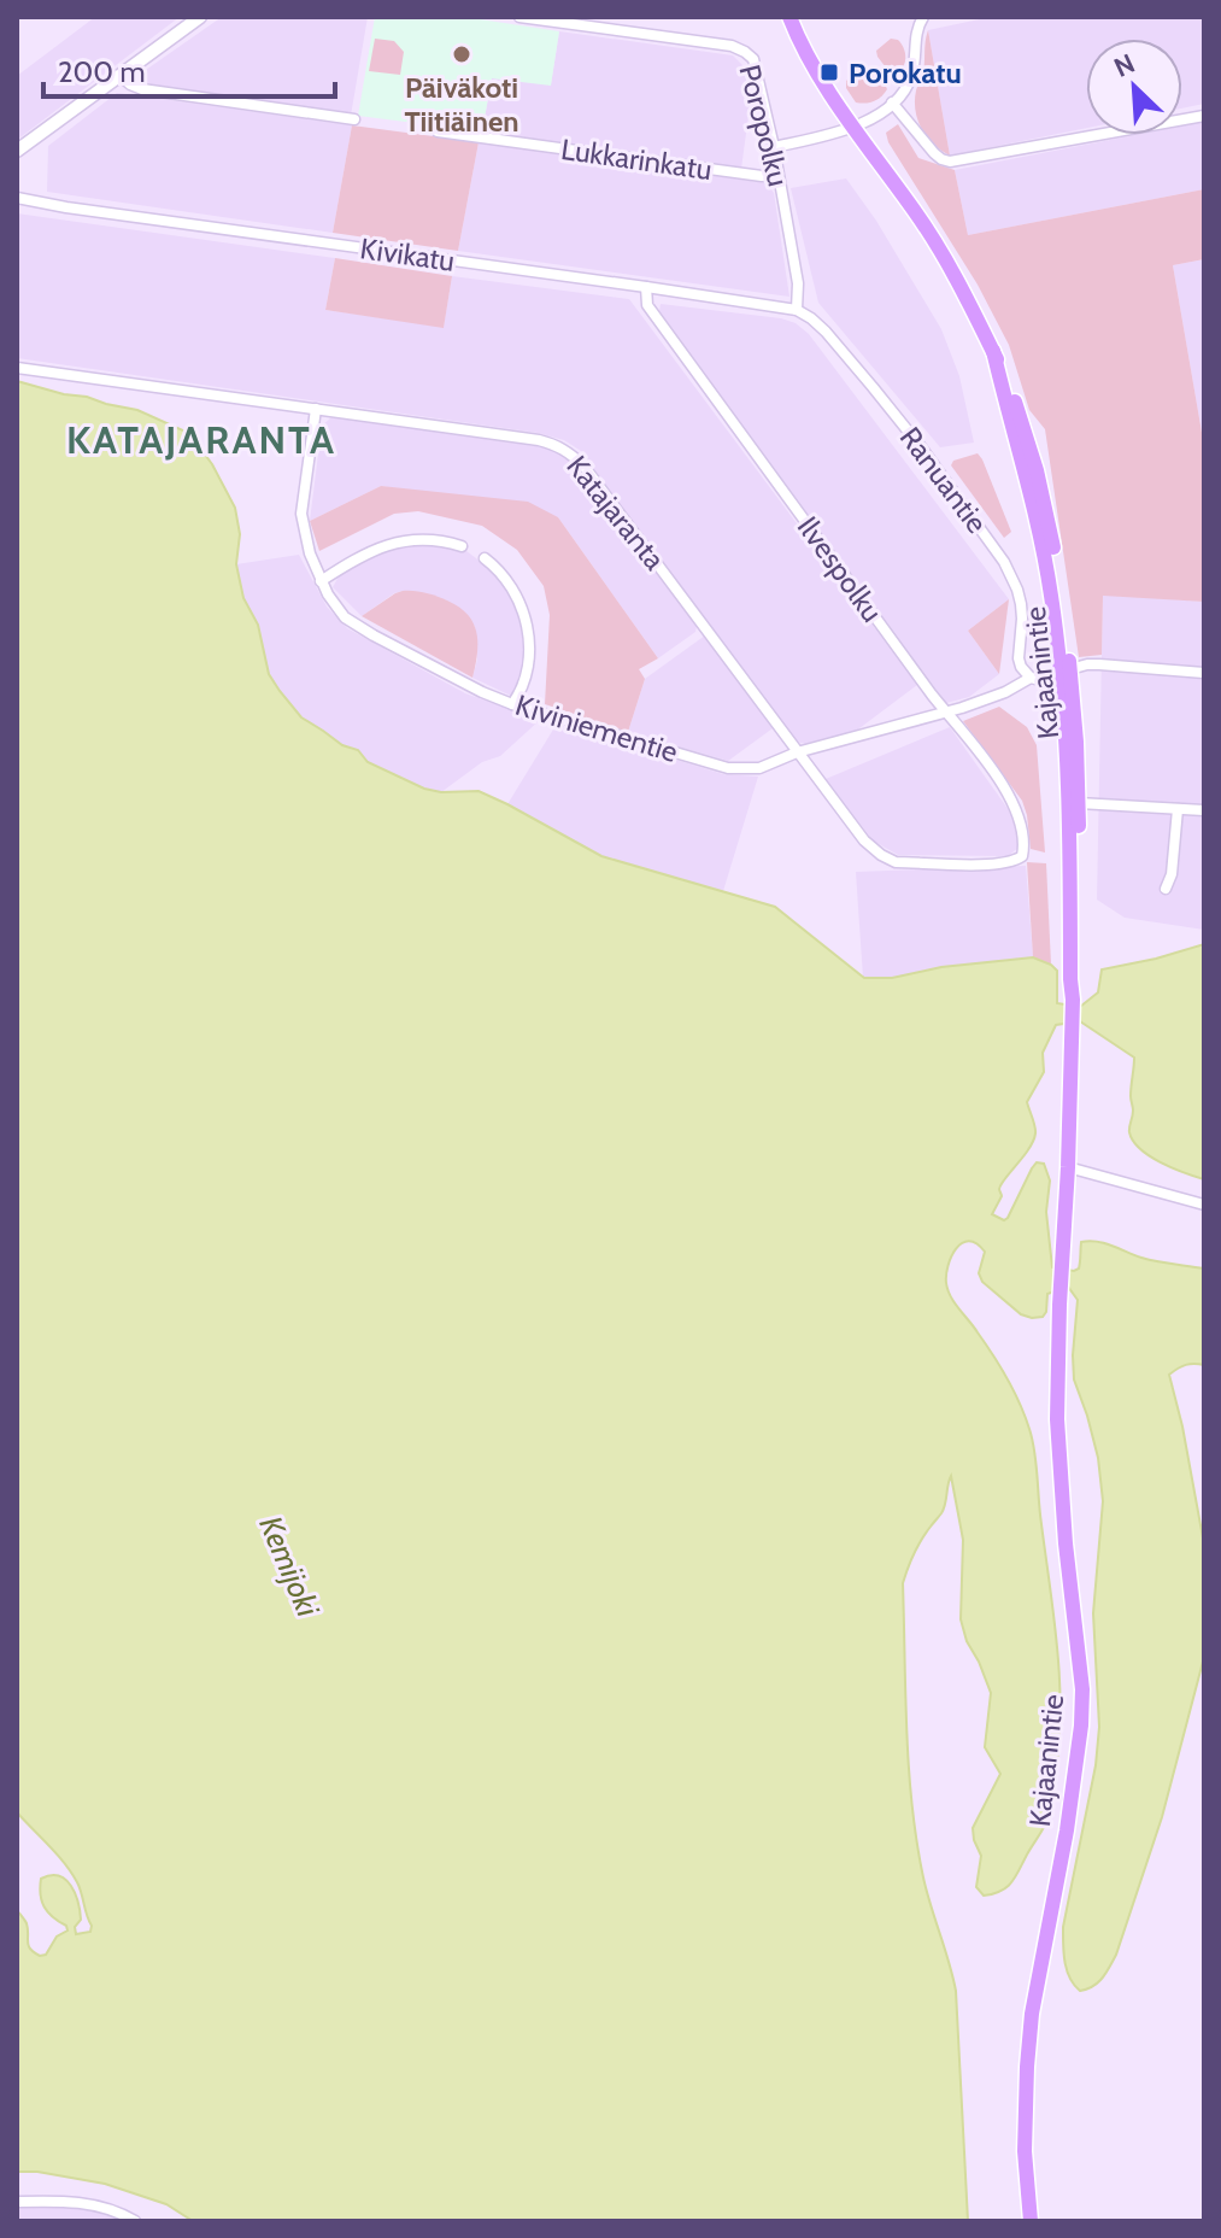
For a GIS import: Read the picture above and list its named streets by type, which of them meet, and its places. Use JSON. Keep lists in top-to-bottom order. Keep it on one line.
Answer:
{"streets":{"main road":["Kajaanintie"],"street":["Poropolku","Lukkarinkatu","Kivikatu","Ranuantie","Katajaranta","Ilvespolku","Kiviniementie"]},"crossings":[["Poropolku","Lukkarinkatu"],["Poropolku","Kivikatu"],["Poropolku","Ranuantie"],["Kivikatu","Ranuantie"],["Kivikatu","Ilvespolku"],["Ranuantie","Kiviniementie"],["Katajaranta","Ilvespolku"],["Katajaranta","Kiviniementie"],["Ilvespolku","Kiviniementie"],["Kajaanintie","Kiviniementie"]],"districts":["KATAJARANTA"],"water":["Kemijoki"],"places":{"other":["Päiväkoti Tiitiäinen"],"transit":["Porokatu"]},"scale_bar":"200 m","north":"top left"}
